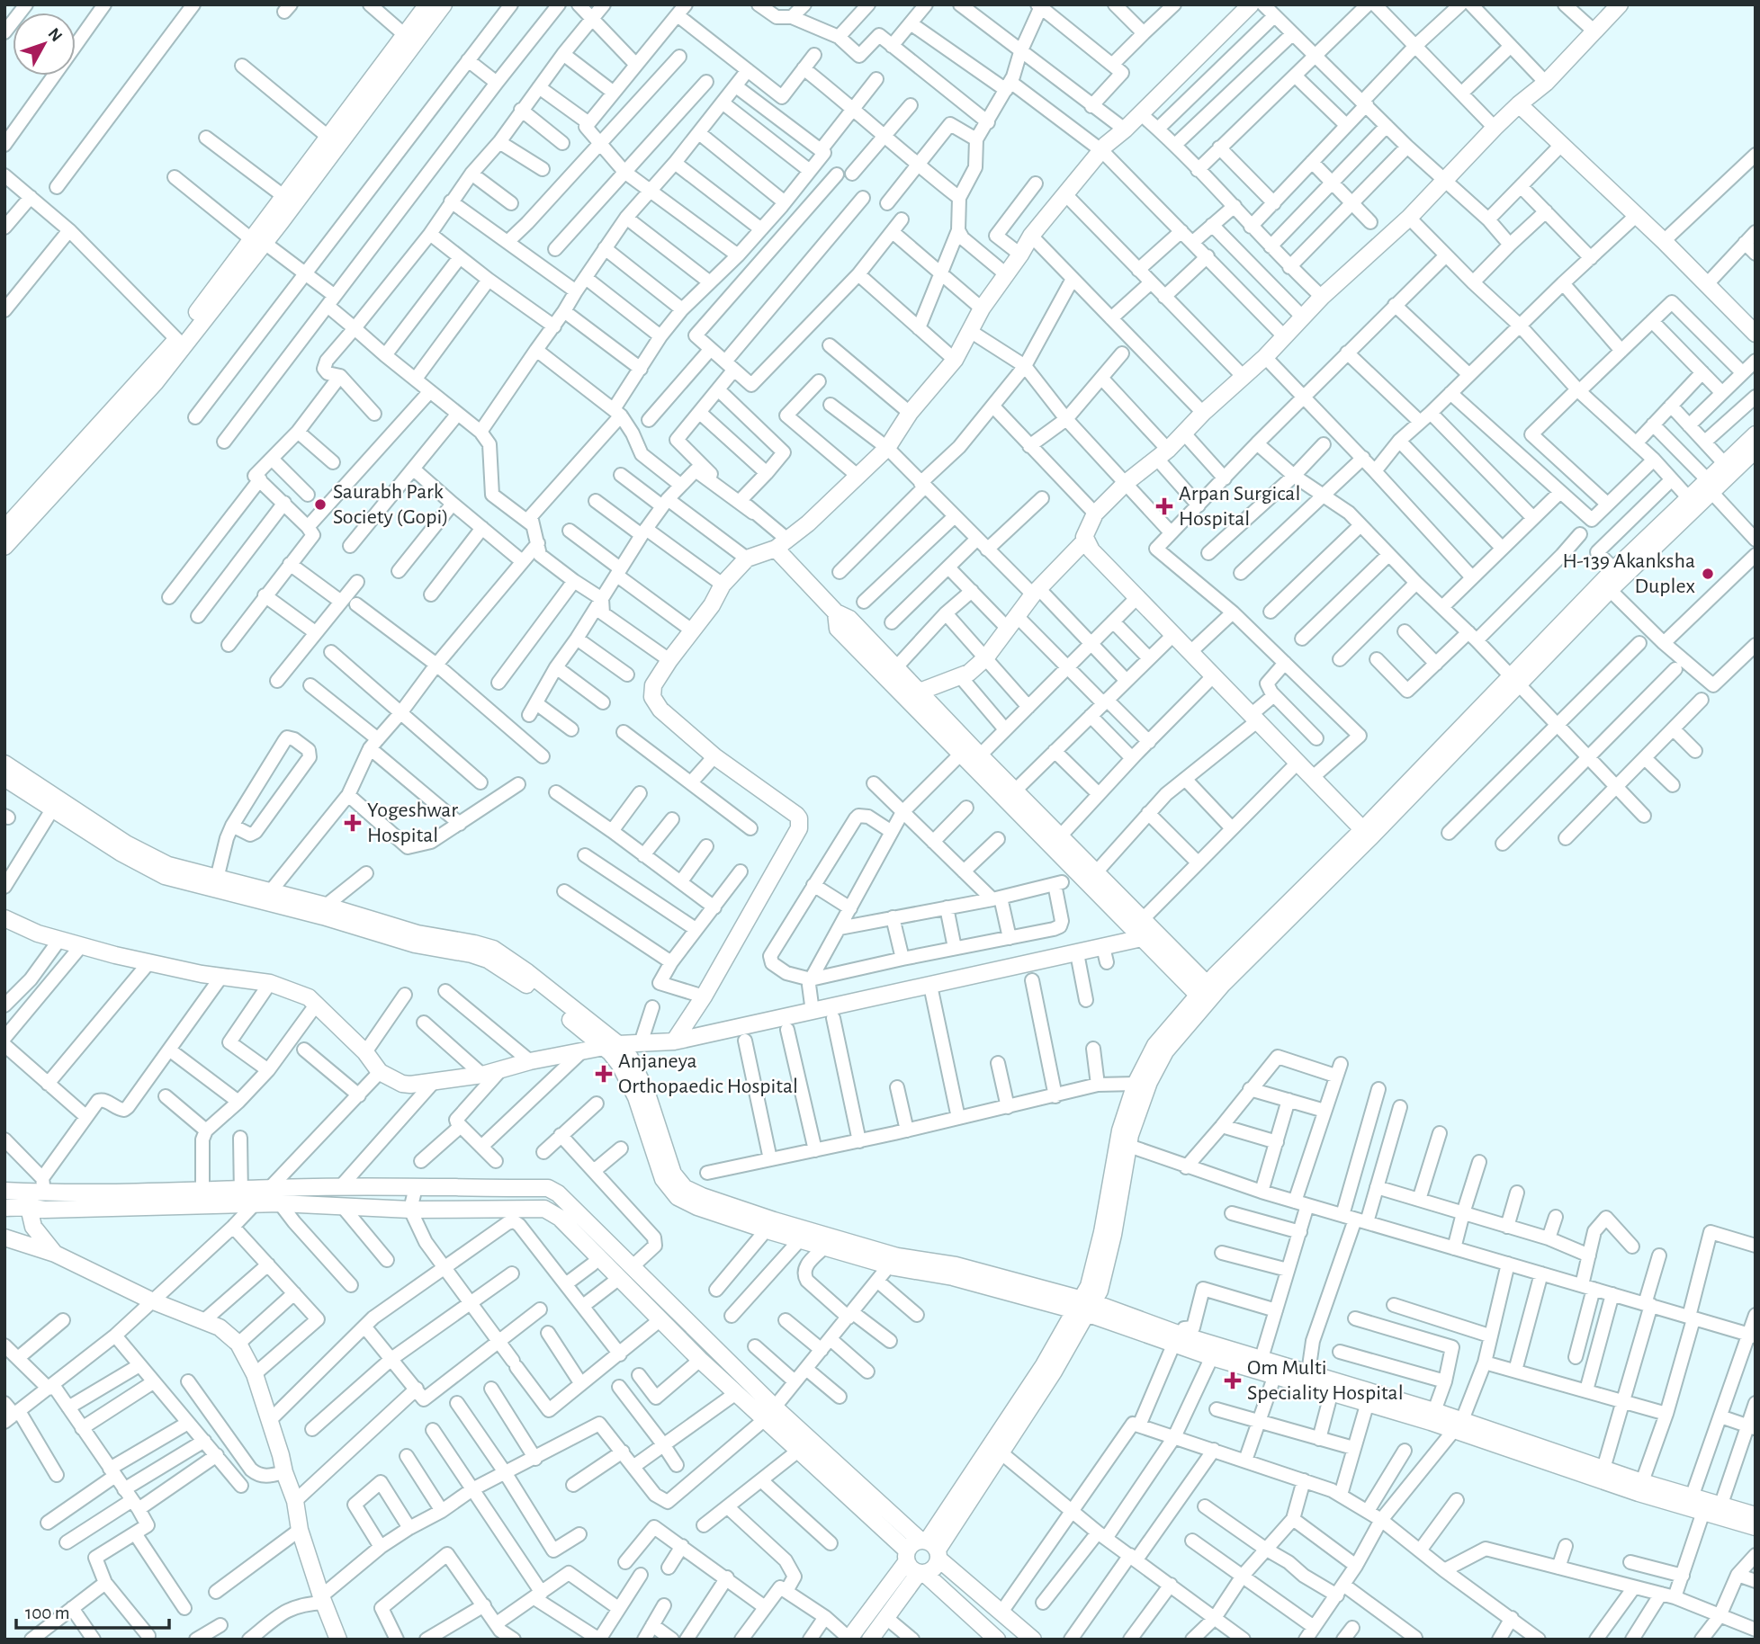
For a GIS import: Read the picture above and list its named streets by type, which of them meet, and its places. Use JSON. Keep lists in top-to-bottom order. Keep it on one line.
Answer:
{"places":{"other":["Saurabh Park Society (Gopi)","H-139 Akanksha Duplex"],"health":["Arpan Surgical Hospital","Yogeshwar Hospital","Anjaneya Orthopaedic Hospital","Om Multi Speciality Hospital"]},"scale_bar":"100 m","north":"top right"}
